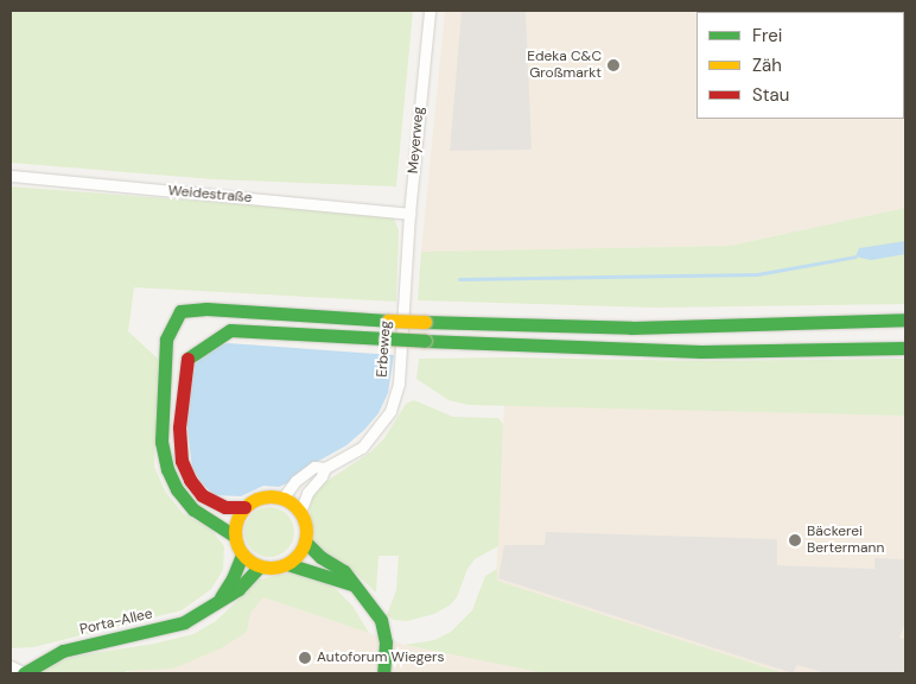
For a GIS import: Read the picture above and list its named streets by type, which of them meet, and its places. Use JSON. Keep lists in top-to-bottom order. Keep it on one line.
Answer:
{"streets":{"main road":["Porta-Allee"],"street":["Meyerweg","Weidestraße","Erbeweg"]},"crossings":[["Meyerweg","Weidestraße"],["Meyerweg","Erbeweg"],["Erbeweg","Porta-Allee"]],"places":["Edeka C&C Großmarkt","Bäckerei Bertermann","Autoforum Wiegers"],"legend":["Frei","Zäh","Stau"]}
